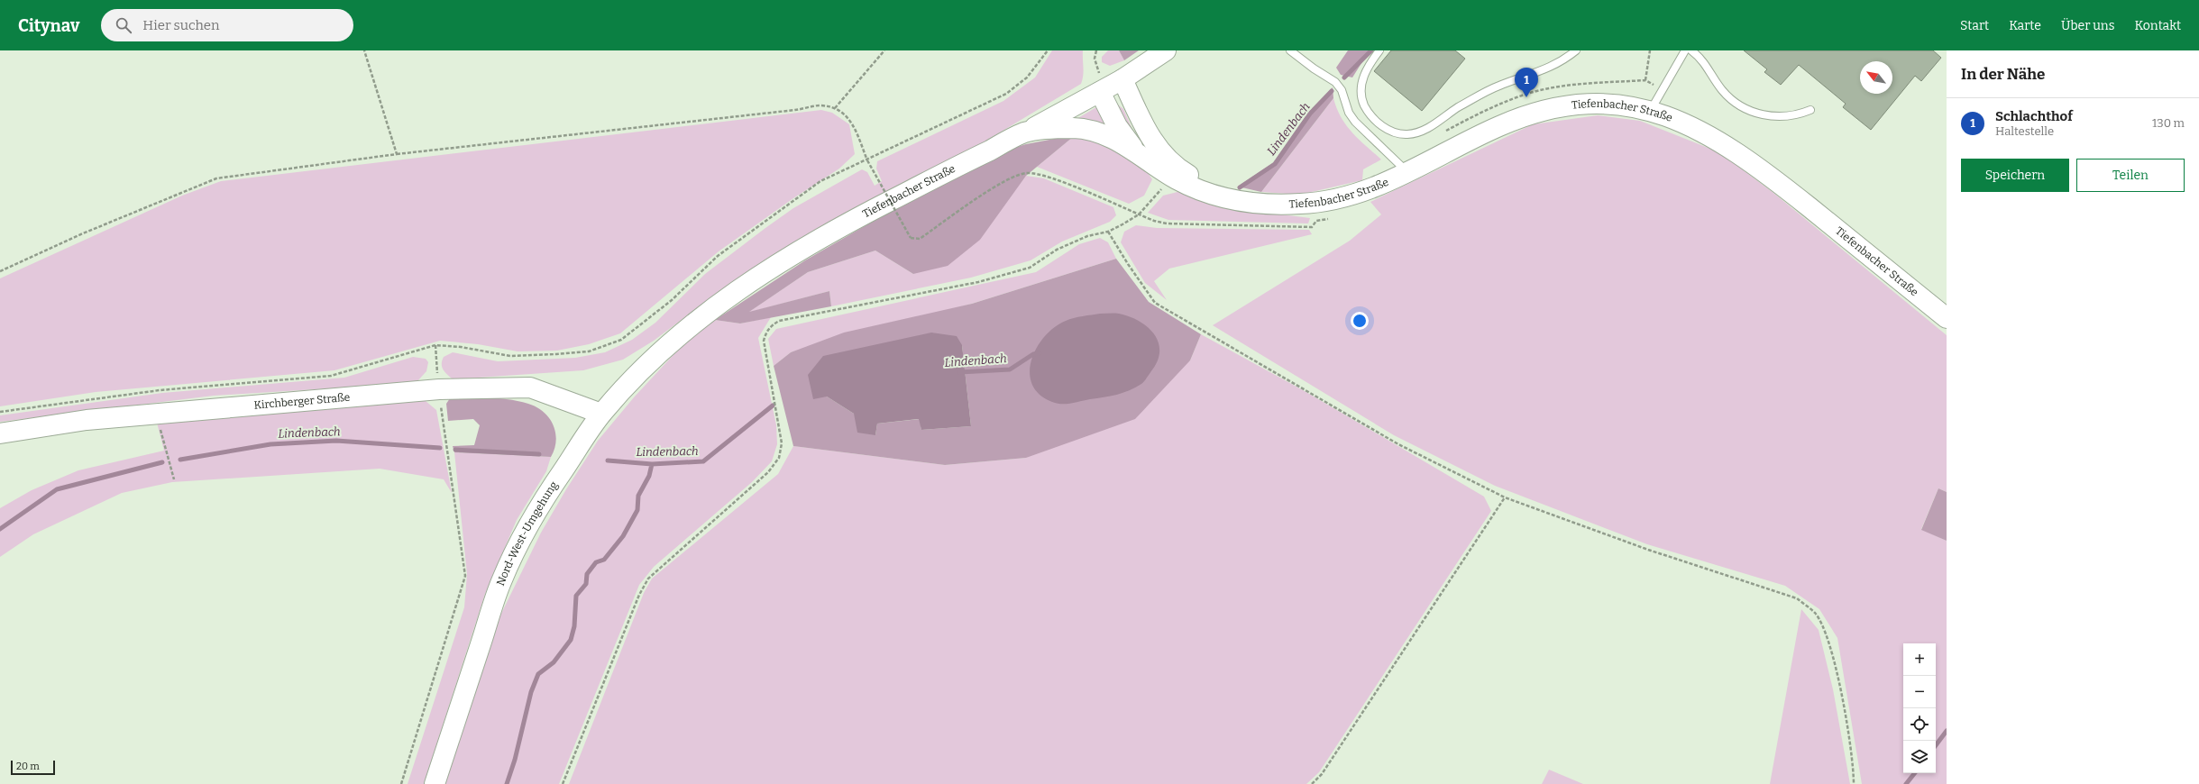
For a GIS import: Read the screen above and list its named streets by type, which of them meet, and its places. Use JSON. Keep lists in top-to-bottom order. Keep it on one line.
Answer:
{"streets":{"main road":["Tiefenbacher Straße","Kirchberger Straße","Nord-West-Umgehung"]},"crossings":[["Tiefenbacher Straße","Nord-West-Umgehung"],["Kirchberger Straße","Nord-West-Umgehung"]],"water":["Lindenbach"],"scale_bar":"20 m","north":"top left","page":{"header":"Citynav","search":"Hier suchen","nav":["Start","Karte","Über uns","Kontakt"],"heading":"In der Nähe","pins":"1","list":[{"mark":"1","name":"Schlachthof","note":"Haltestelle","value":"130 m"}],"buttons":["Speichern","Teilen"],"map_buttons":["+","−"],"scale":"20 m"}}
